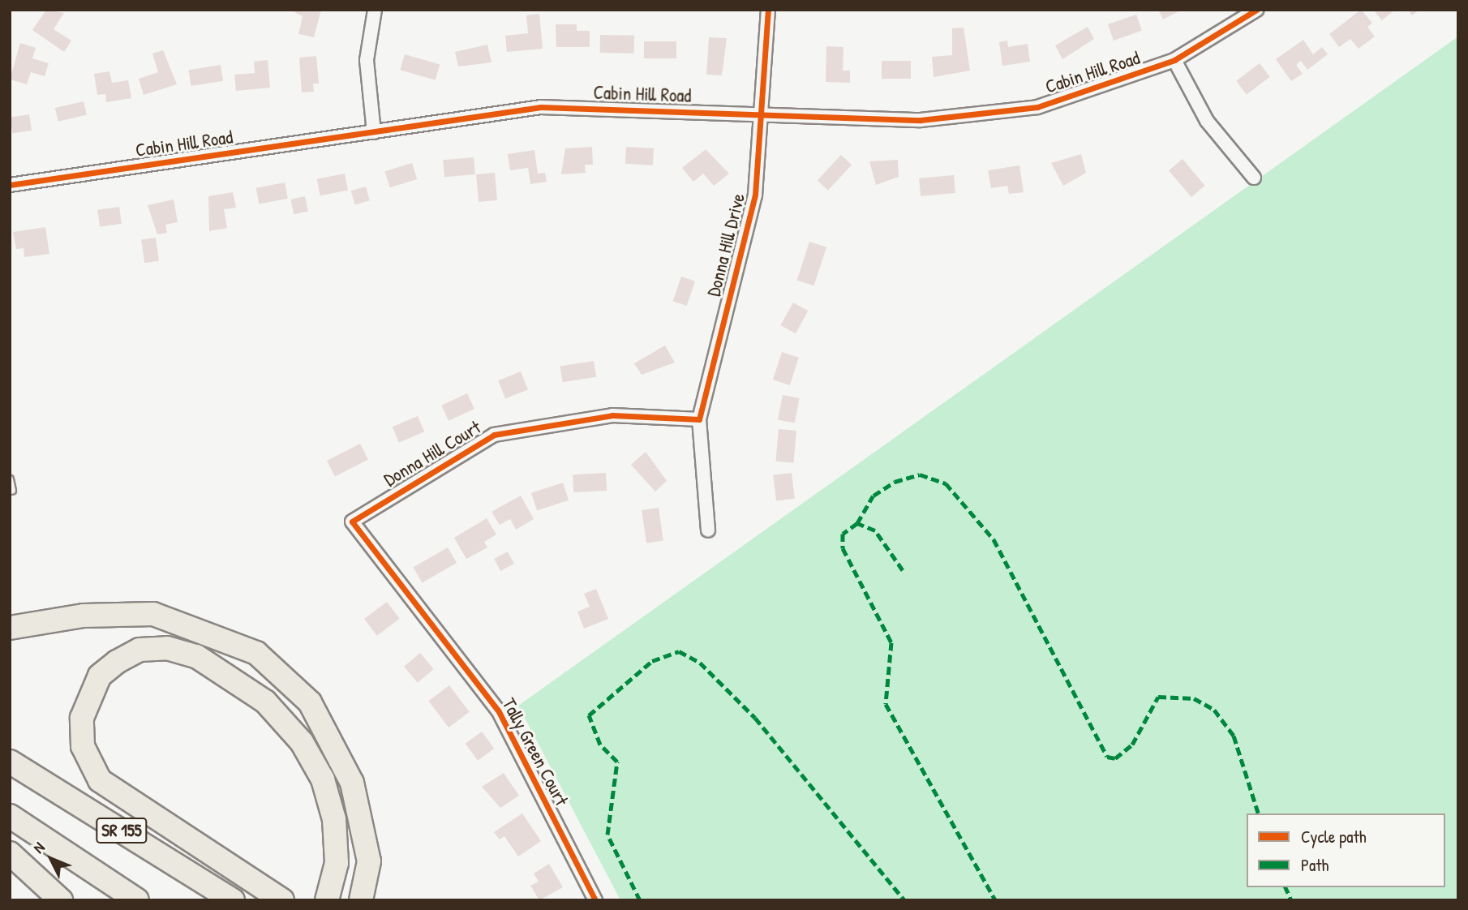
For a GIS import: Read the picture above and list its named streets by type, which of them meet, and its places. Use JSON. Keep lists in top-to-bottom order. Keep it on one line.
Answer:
{"streets":{"highway":["SR 155"],"street":["Cabin Hill Road","Donna Hill Drive","Donna Hill Court","Tally Green Court"]},"crossings":[["Cabin Hill Road","Donna Hill Drive"],["Donna Hill Drive","Donna Hill Court"],["Donna Hill Court","Tally Green Court"]],"legend":["Cycle path","Path"],"north":"top left"}
